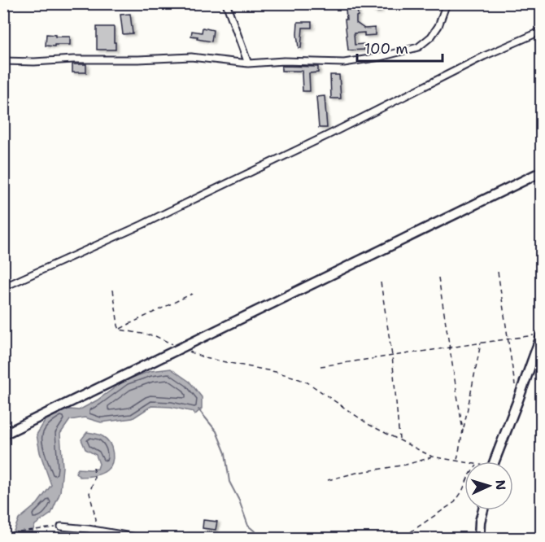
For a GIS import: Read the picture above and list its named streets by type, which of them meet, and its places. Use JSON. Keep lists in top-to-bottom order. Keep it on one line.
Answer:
{"scale_bar":"100 m","north":"right"}
